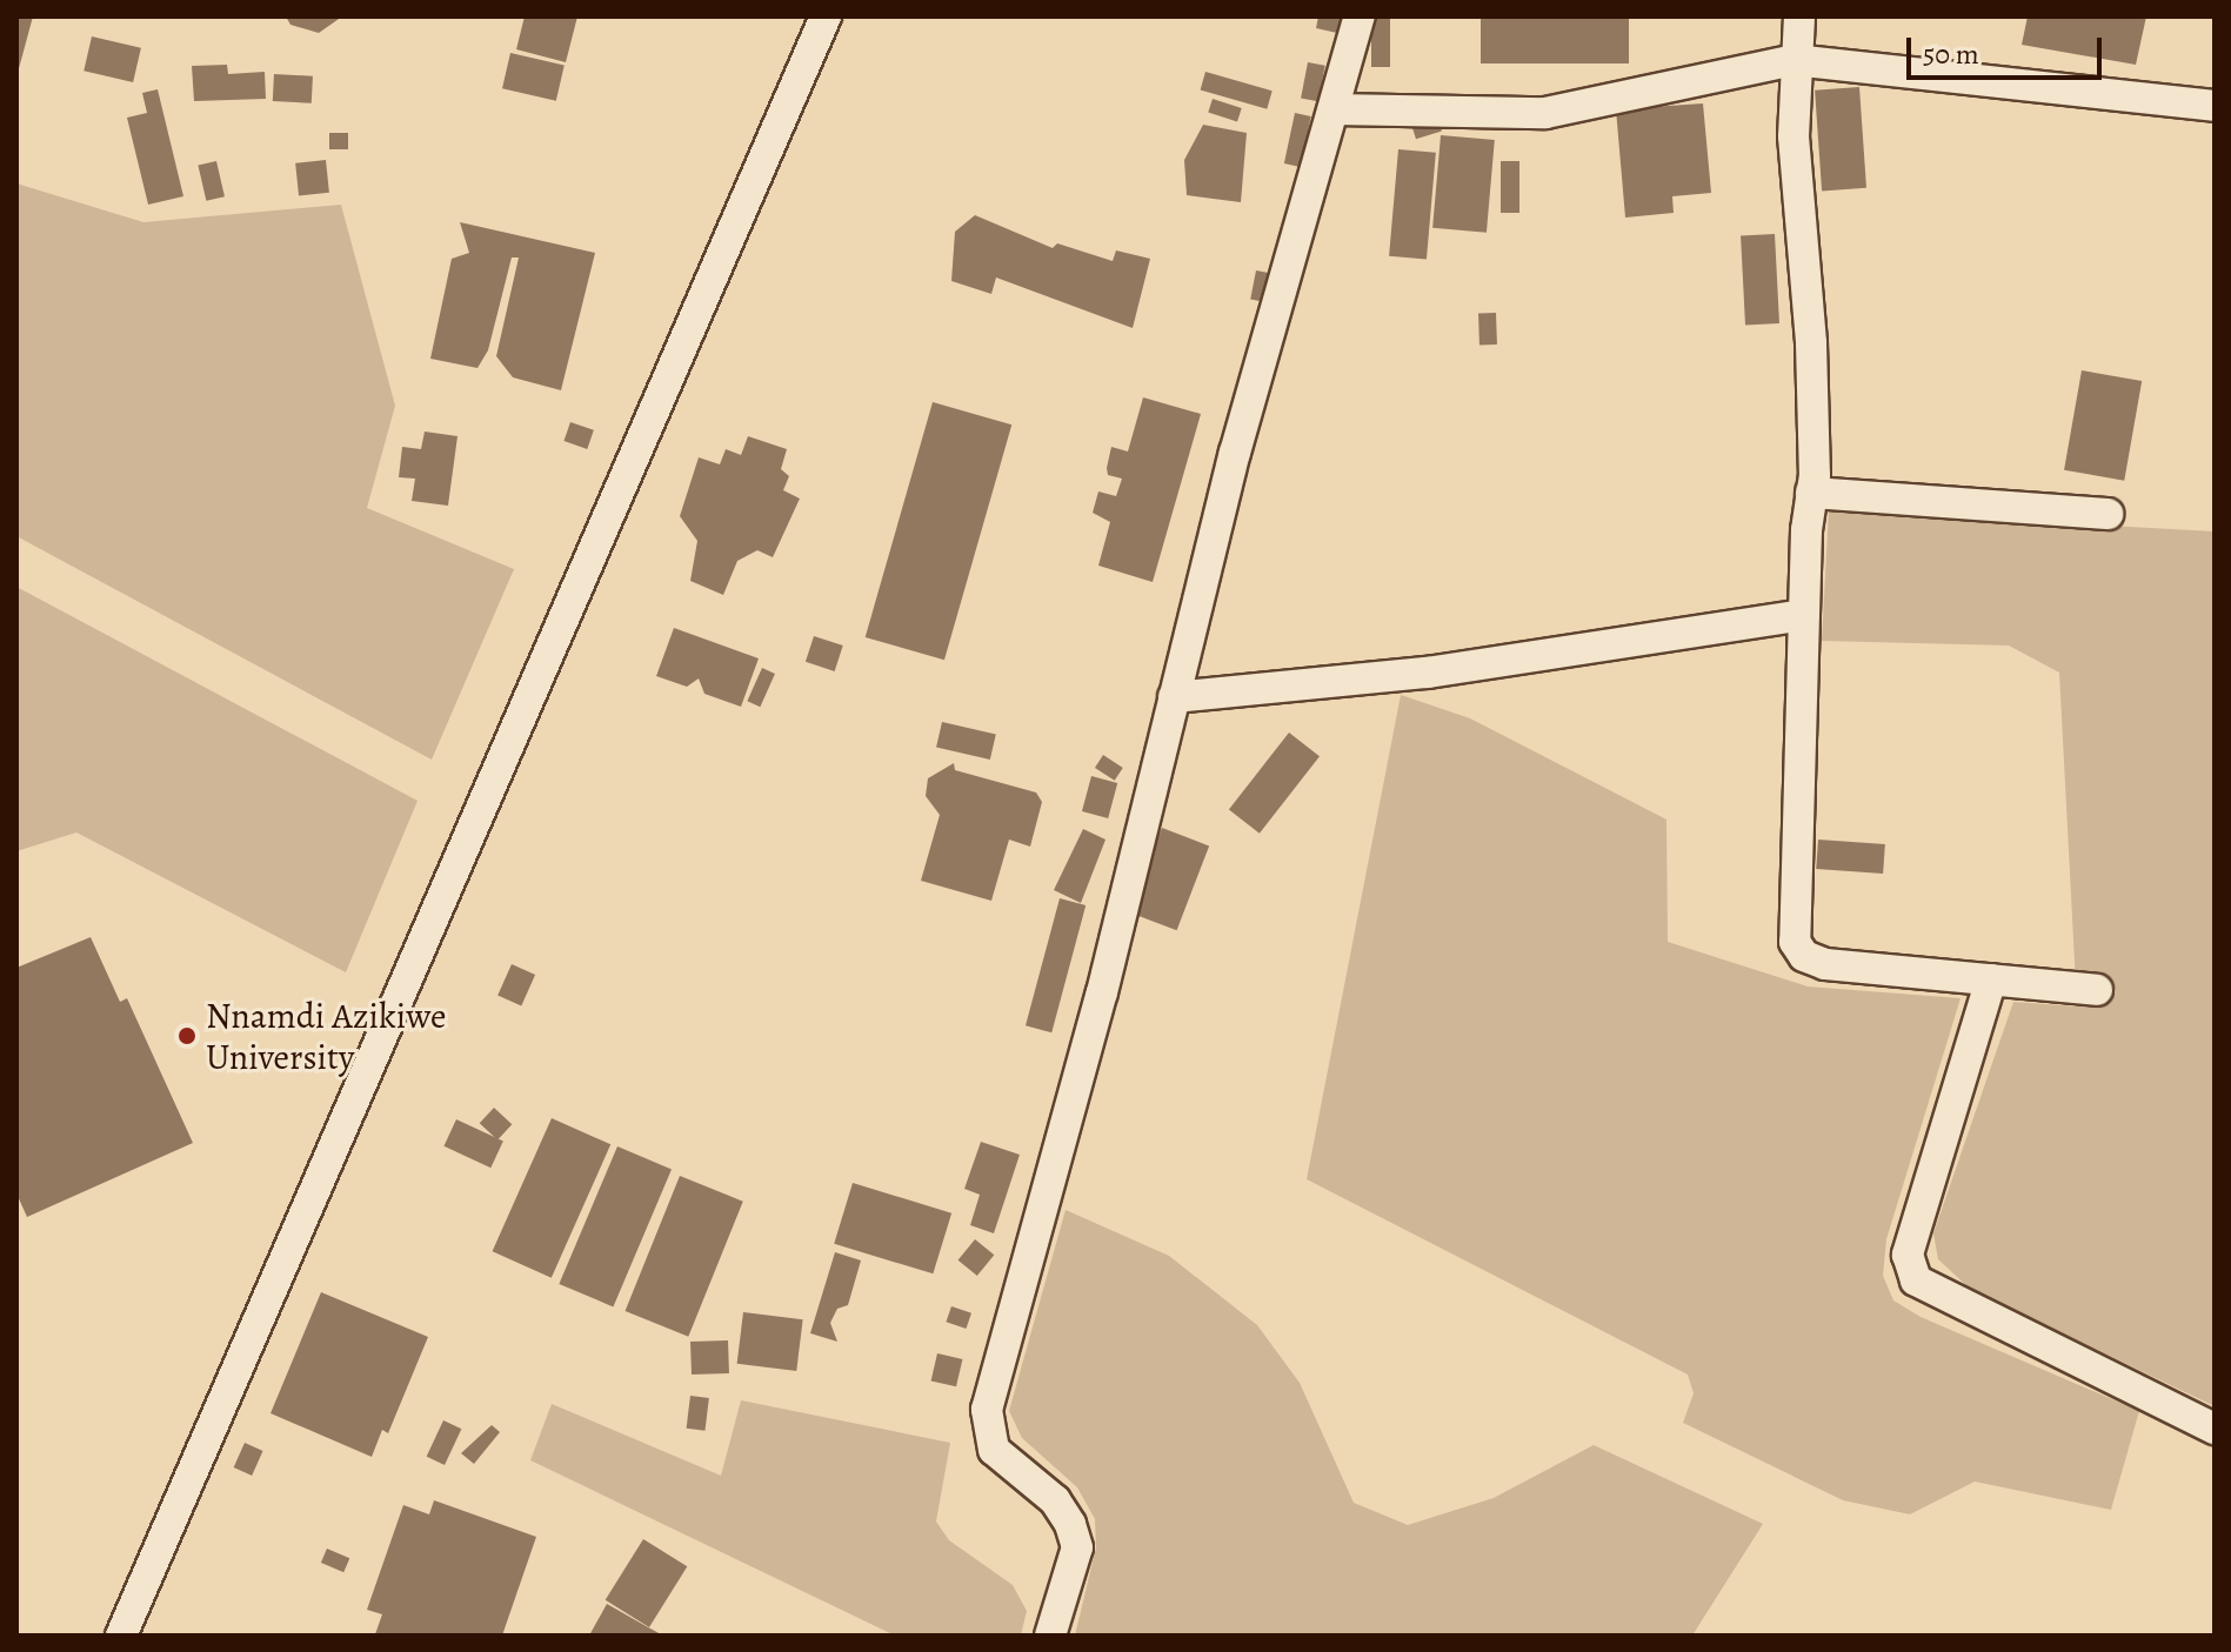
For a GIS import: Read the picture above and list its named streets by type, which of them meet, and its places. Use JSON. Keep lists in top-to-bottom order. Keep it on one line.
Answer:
{"places":["Nnamdi Azikiwe University"],"scale_bar":"50 m"}
